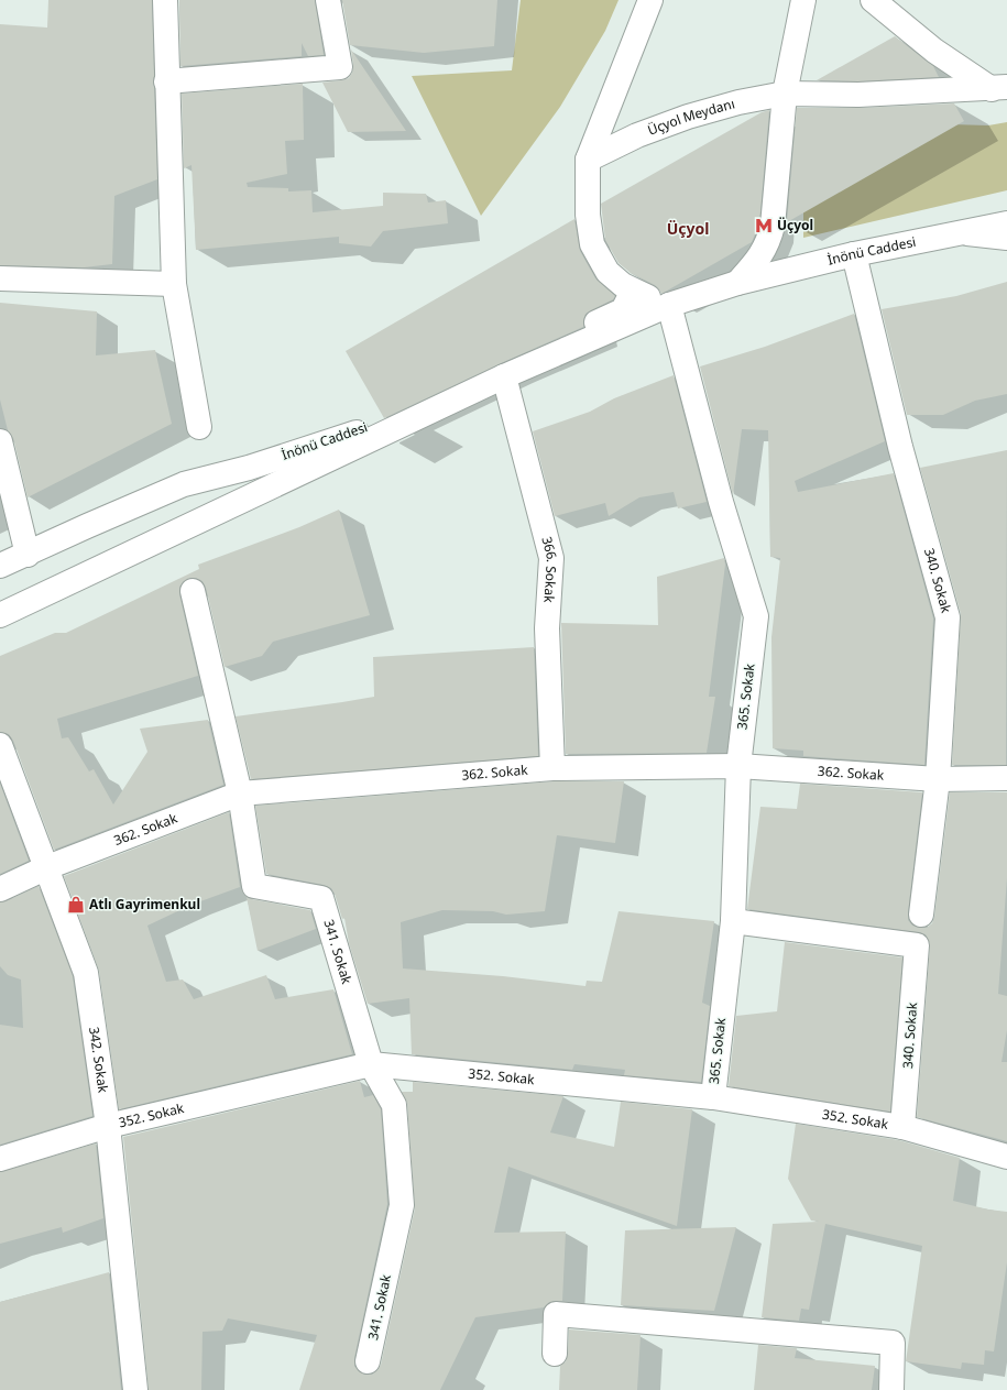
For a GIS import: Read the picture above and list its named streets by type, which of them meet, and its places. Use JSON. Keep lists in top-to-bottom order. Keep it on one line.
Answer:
{"streets":{"street":["Üçyol Meydanı","İnönü Caddesi","366. Sokak","340. Sokak","365. Sokak","362. Sokak","341. Sokak","342. Sokak","352. Sokak"]},"crossings":[["İnönü Caddesi","366. Sokak"],["İnönü Caddesi","340. Sokak"],["İnönü Caddesi","365. Sokak"],["366. Sokak","362. Sokak"],["340. Sokak","365. Sokak"],["340. Sokak","362. Sokak"],["340. Sokak","352. Sokak"],["365. Sokak","362. Sokak"],["365. Sokak","352. Sokak"],["362. Sokak","341. Sokak"],["362. Sokak","342. Sokak"],["341. Sokak","352. Sokak"],["342. Sokak","352. Sokak"]],"districts":["Üçyol"],"places":{"metro station":["Üçyol"],"shop":["Atlı Gayrimenkul"]}}
